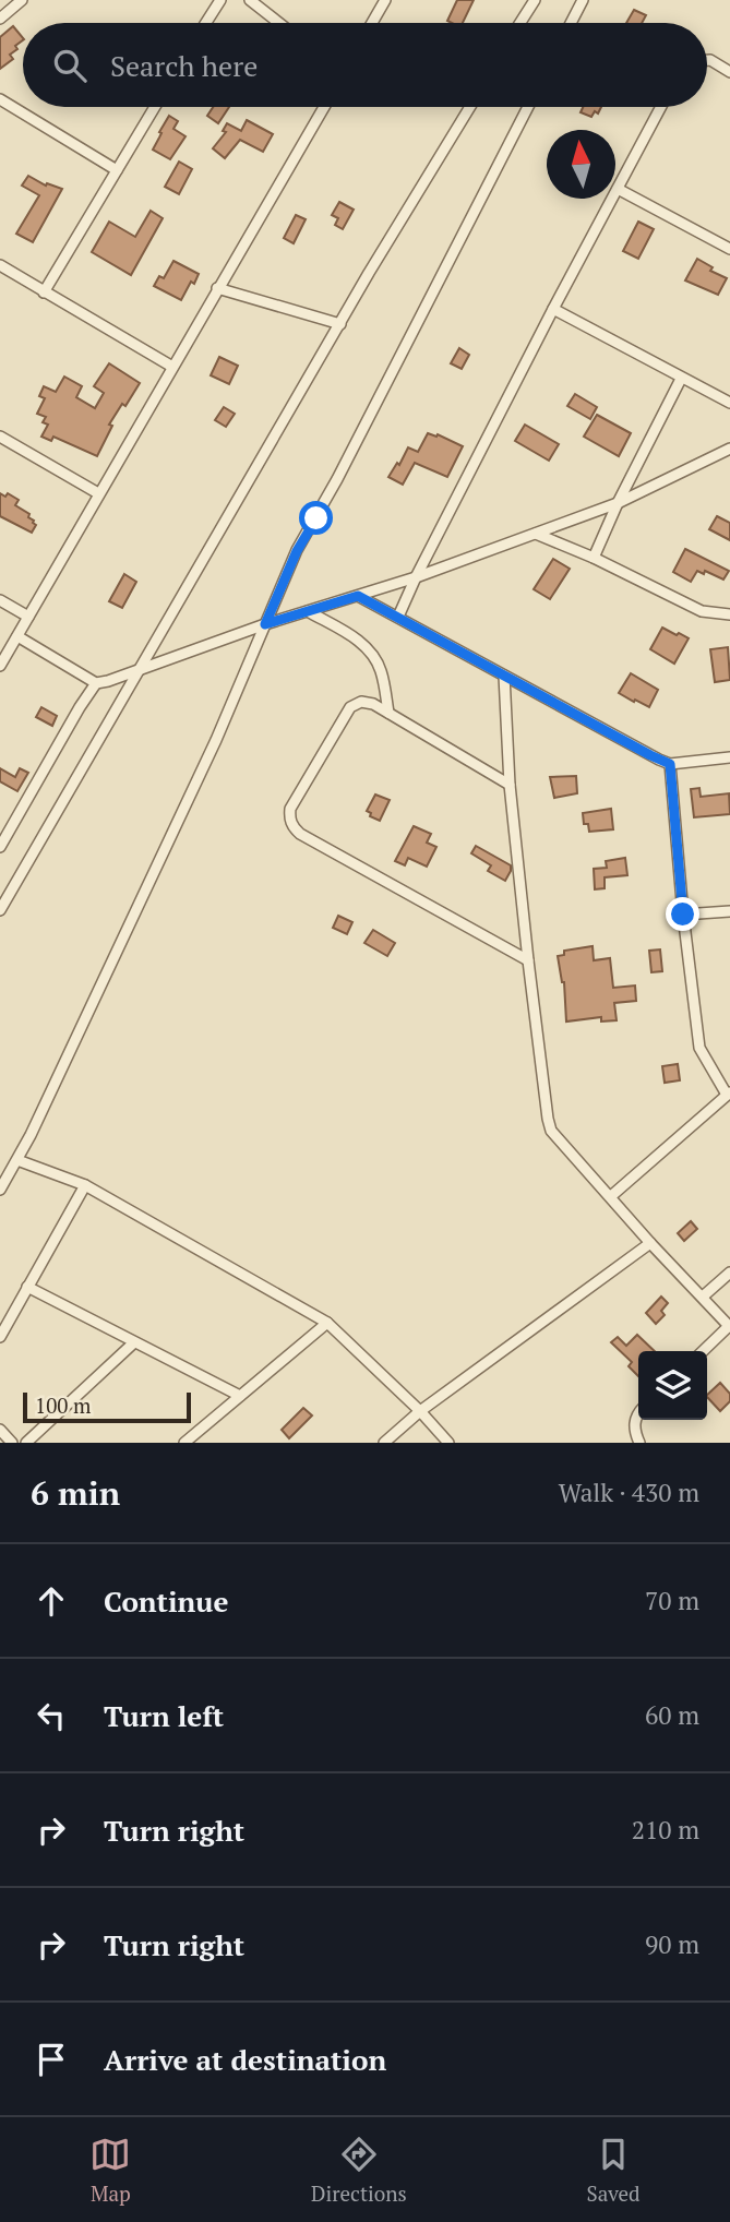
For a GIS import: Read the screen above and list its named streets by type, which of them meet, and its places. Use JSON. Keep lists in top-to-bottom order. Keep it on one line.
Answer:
{"scale_bar":"100 m","north":"top","page":{"search":"Search here","scale":"100 m","heading":["6 min","Walk · 430 m"],"list":[["Continue","70 m"],["Turn left","60 m"],["Turn right","210 m"],["Turn right","90 m"],"Arrive at destination"],"nav":["Map","Directions","Saved"]}}
